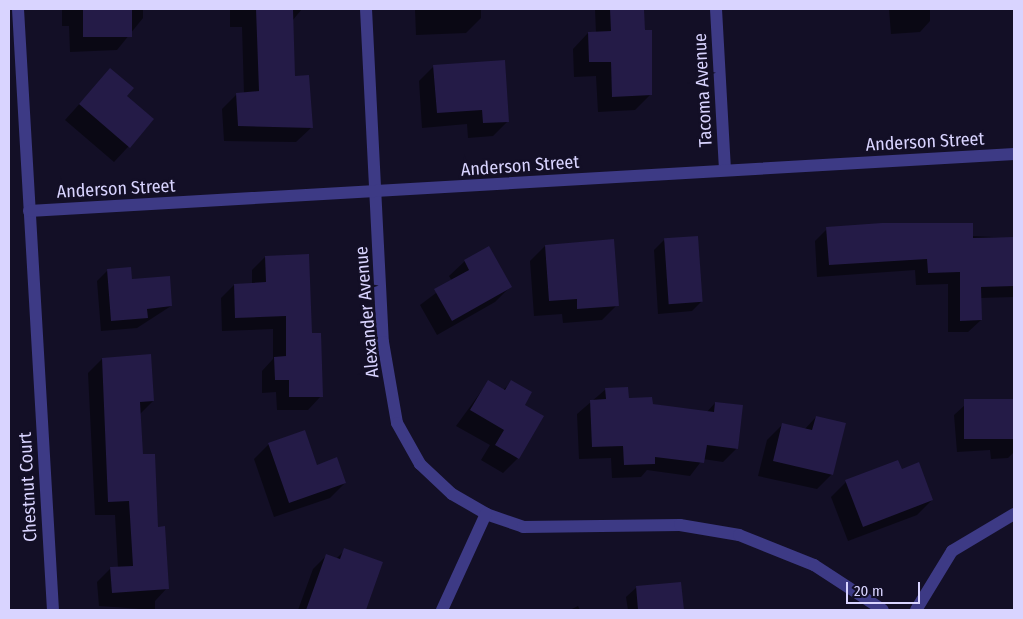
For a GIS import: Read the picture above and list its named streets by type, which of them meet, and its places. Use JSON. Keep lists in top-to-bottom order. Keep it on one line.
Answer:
{"streets":{"street":["Tacoma Avenue","Anderson Street","Alexander Avenue","Chestnut Court"]},"crossings":[["Tacoma Avenue","Anderson Street"],["Anderson Street","Alexander Avenue"],["Anderson Street","Chestnut Court"]],"scale_bar":"20 m"}
